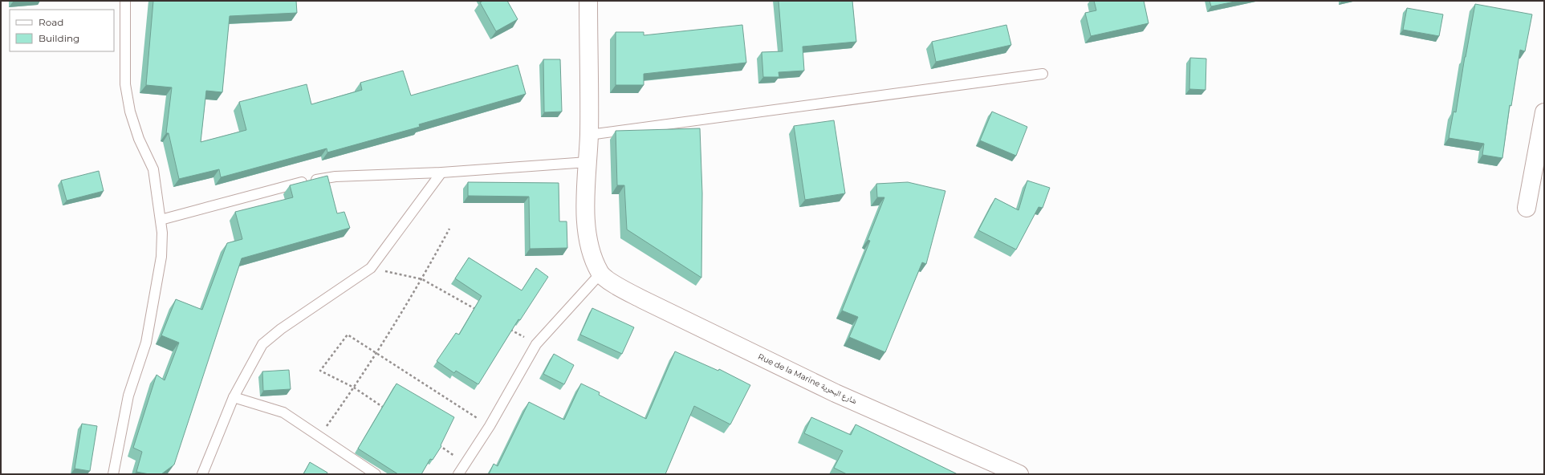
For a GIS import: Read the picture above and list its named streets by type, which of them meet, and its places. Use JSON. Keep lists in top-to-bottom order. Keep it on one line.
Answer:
{"streets":{"street":["Rue de la Marine شارع البحرية"]},"legend":["Road","Building"]}
